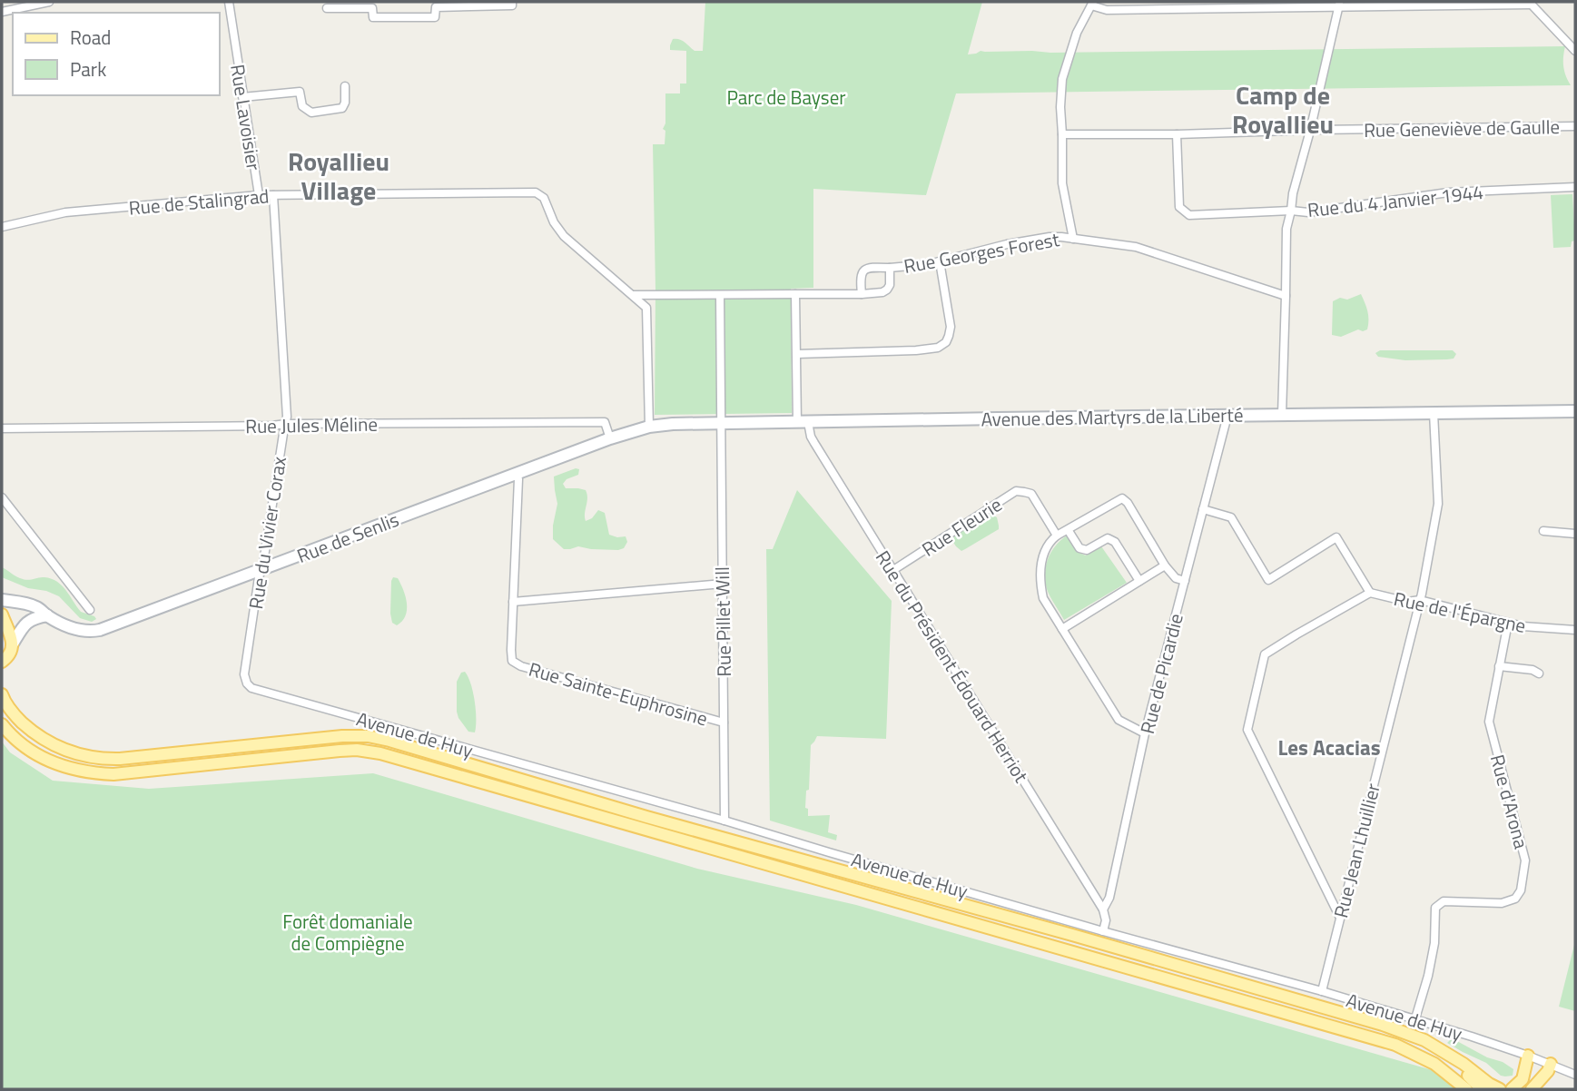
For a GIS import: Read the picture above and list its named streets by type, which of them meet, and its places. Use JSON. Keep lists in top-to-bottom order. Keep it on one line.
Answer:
{"streets":{"street":["Rue Lavoisier","Rue Geneviève de Gaulle","Rue du 4 Janvier 1944","Rue de Stalingrad","Rue Georges Forest","Avenue des Martyrs de la Liberté","Rue Jules Méline","Rue Fleurie","Rue du Vivier Corax","Rue de Senlis","Rue de l'Épargne","Rue Pillet Will","Rue du Président Édouard Herriot","Rue de Picardie","Rue Sainte-Euphrosine","Avenue de Huy","Rue d'Arona","Rue Jean Lhuillier"]},"crossings":[["Rue Lavoisier","Rue de Stalingrad"],["Rue Geneviève de Gaulle","Rue du 4 Janvier 1944"],["Rue de Stalingrad","Rue Georges Forest"],["Rue de Stalingrad","Avenue des Martyrs de la Liberté"],["Rue de Stalingrad","Rue du Vivier Corax"],["Rue de Stalingrad","Rue de Senlis"],["Rue Georges Forest","Rue Pillet Will"],["Avenue des Martyrs de la Liberté","Rue de Senlis"],["Avenue des Martyrs de la Liberté","Rue Pillet Will"],["Avenue des Martyrs de la Liberté","Rue du Président Édouard Herriot"],["Avenue des Martyrs de la Liberté","Rue de Picardie"],["Avenue des Martyrs de la Liberté","Rue Jean Lhuillier"],["Rue Jules Méline","Rue du Vivier Corax"],["Rue Jules Méline","Rue de Senlis"],["Rue Fleurie","Rue du Président Édouard Herriot"],["Rue du Vivier Corax","Rue de Senlis"],["Rue du Vivier Corax","Avenue de Huy"],["Rue de Senlis","Rue Sainte-Euphrosine"],["Rue de l'Épargne","Rue d'Arona"],["Rue de l'Épargne","Rue Jean Lhuillier"],["Rue Pillet Will","Rue Sainte-Euphrosine"],["Rue Pillet Will","Avenue de Huy"],["Rue du Président Édouard Herriot","Rue de Picardie"],["Rue de Picardie","Avenue de Huy"],["Avenue de Huy","Rue d'Arona"],["Avenue de Huy","Rue Jean Lhuillier"]],"districts":["Camp de Royallieu","Royallieu Village","Les Acacias"],"parks":["Parc de Bayser","Forêt domaniale de Compiègne"],"legend":["Road","Park"]}
